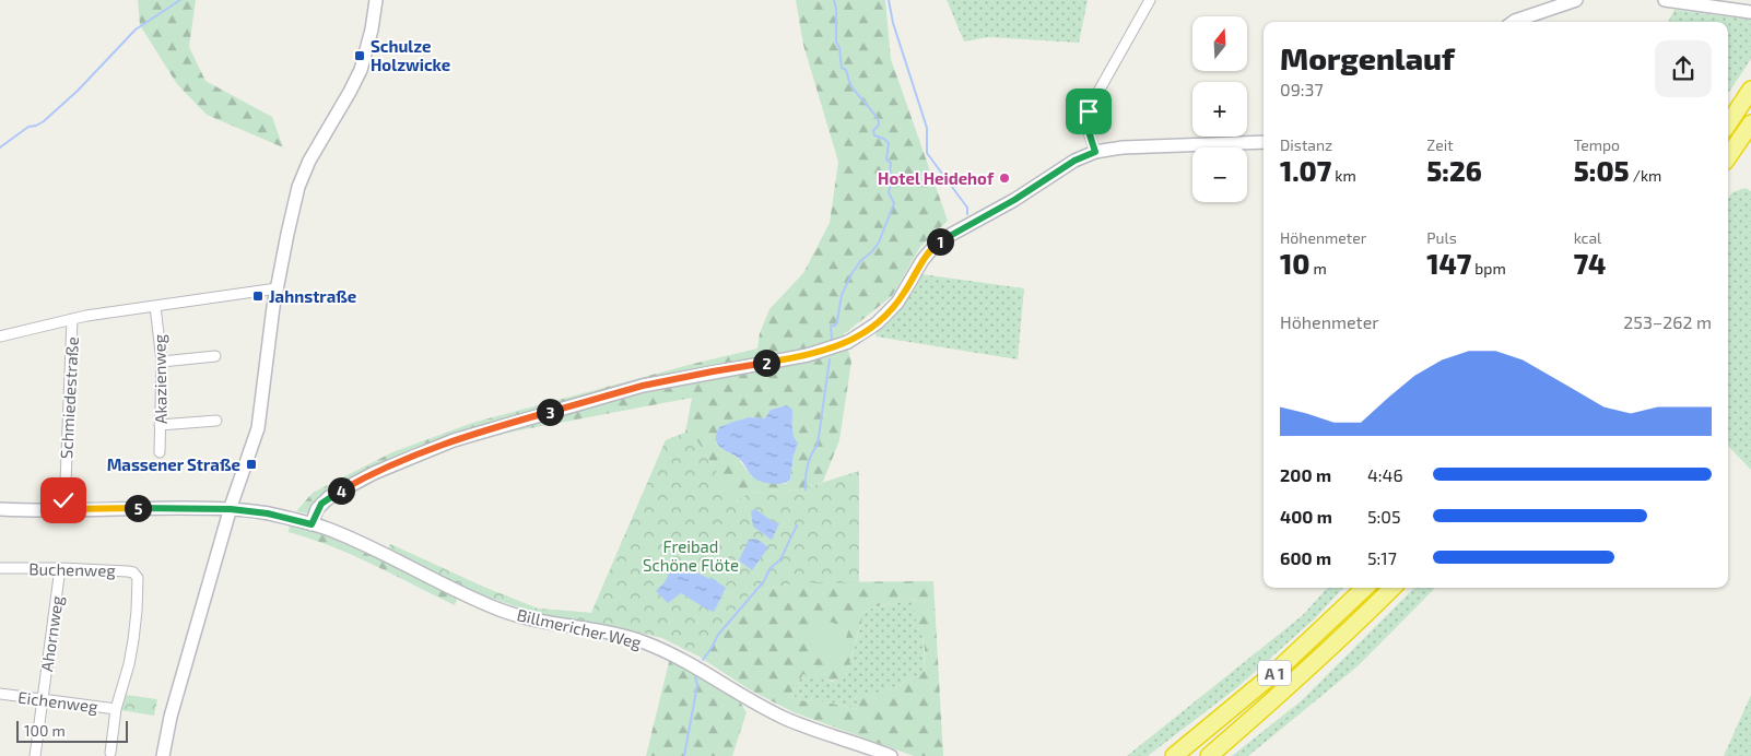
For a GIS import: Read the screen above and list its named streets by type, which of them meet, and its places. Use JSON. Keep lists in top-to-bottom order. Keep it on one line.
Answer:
{"streets":{"highway":["A 1"],"street":["Akazienweg","Schmiedestraße","Buchenweg","Billmericher Weg","Ahornweg","Eichenweg"]},"crossings":[["Schmiedestraße","Billmericher Weg"],["Buchenweg","Ahornweg"],["Buchenweg","Eichenweg"],["Ahornweg","Eichenweg"]],"parks":["Freibad Schöne Flöte"],"places":{"transit":["Schulze Holzwicke","Jahnstraße","Massener Straße"],"other":["Hotel Heidehof"]},"scale_bar":"100 m","north":"top","page":{"map_buttons":["+","−"],"heading":["Morgenlauf","09:37"],"stats":[["Distanz","1.07 km"],["Zeit","5:26"],["Tempo","5:05 /km"],["Höhenmeter","10 m"],["Puls","147 bpm"],["kcal","74"]],"pins":["1","2","3","4","5"],"chart":["Höhenmeter","253–262 m"],"list":[{"name":"200 m","note":"4:46"},{"name":"400 m","note":"5:05"},{"name":"600 m","note":"5:17"}],"scale":"100 m"}}
